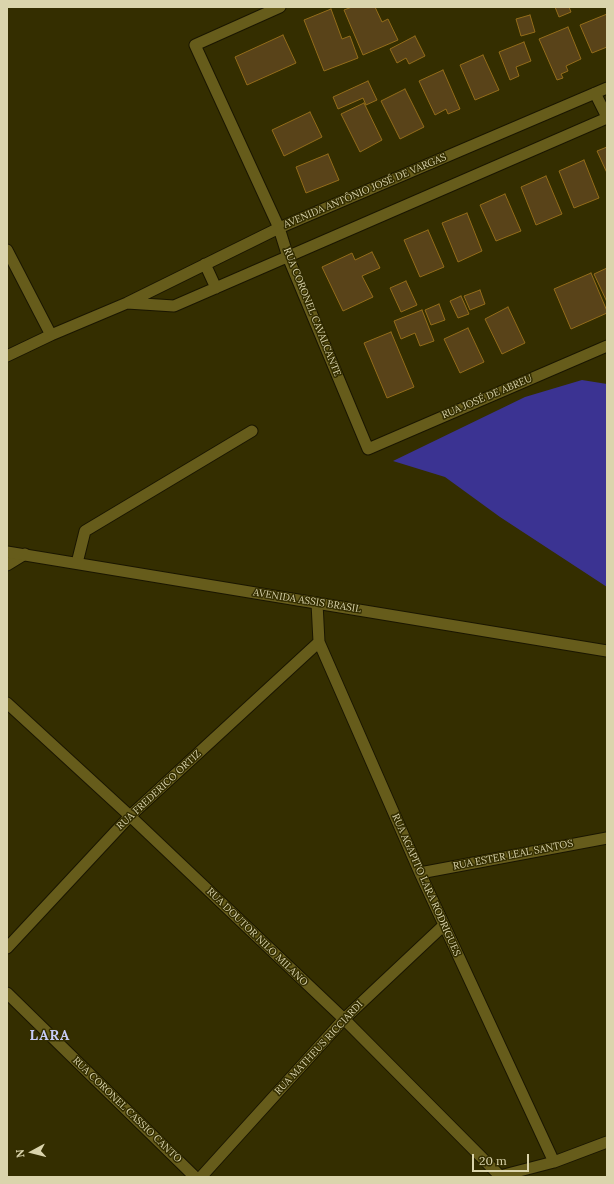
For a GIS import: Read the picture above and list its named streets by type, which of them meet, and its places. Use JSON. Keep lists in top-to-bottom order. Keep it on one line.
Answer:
{"streets":{"street":["AVENIDA ANTÔNIO JOSÉ DE VARGAS","RUA CORONEL CAVALCANTE","RUA JOSÉ DE ABREU","AVENIDA ASSIS BRASIL","RUA FREDERICO ORTIZ","RUA ESTER LEAL SANTOS","RUA AGAPITO LARA RODRIGUES","RUA DOUTOR NILO MILANO","RUA MATHEUS RICCIARDI","RUA CORONEL CASSIO CANTO"]},"crossings":[["AVENIDA ANTÔNIO JOSÉ DE VARGAS","RUA CORONEL CAVALCANTE"],["RUA CORONEL CAVALCANTE","RUA JOSÉ DE ABREU"],["AVENIDA ASSIS BRASIL","RUA AGAPITO LARA RODRIGUES"],["RUA FREDERICO ORTIZ","RUA AGAPITO LARA RODRIGUES"],["RUA FREDERICO ORTIZ","RUA DOUTOR NILO MILANO"],["RUA ESTER LEAL SANTOS","RUA AGAPITO LARA RODRIGUES"],["RUA AGAPITO LARA RODRIGUES","RUA MATHEUS RICCIARDI"],["RUA DOUTOR NILO MILANO","RUA MATHEUS RICCIARDI"]],"districts":["LARA"],"scale_bar":"20 m","north":"left"}
